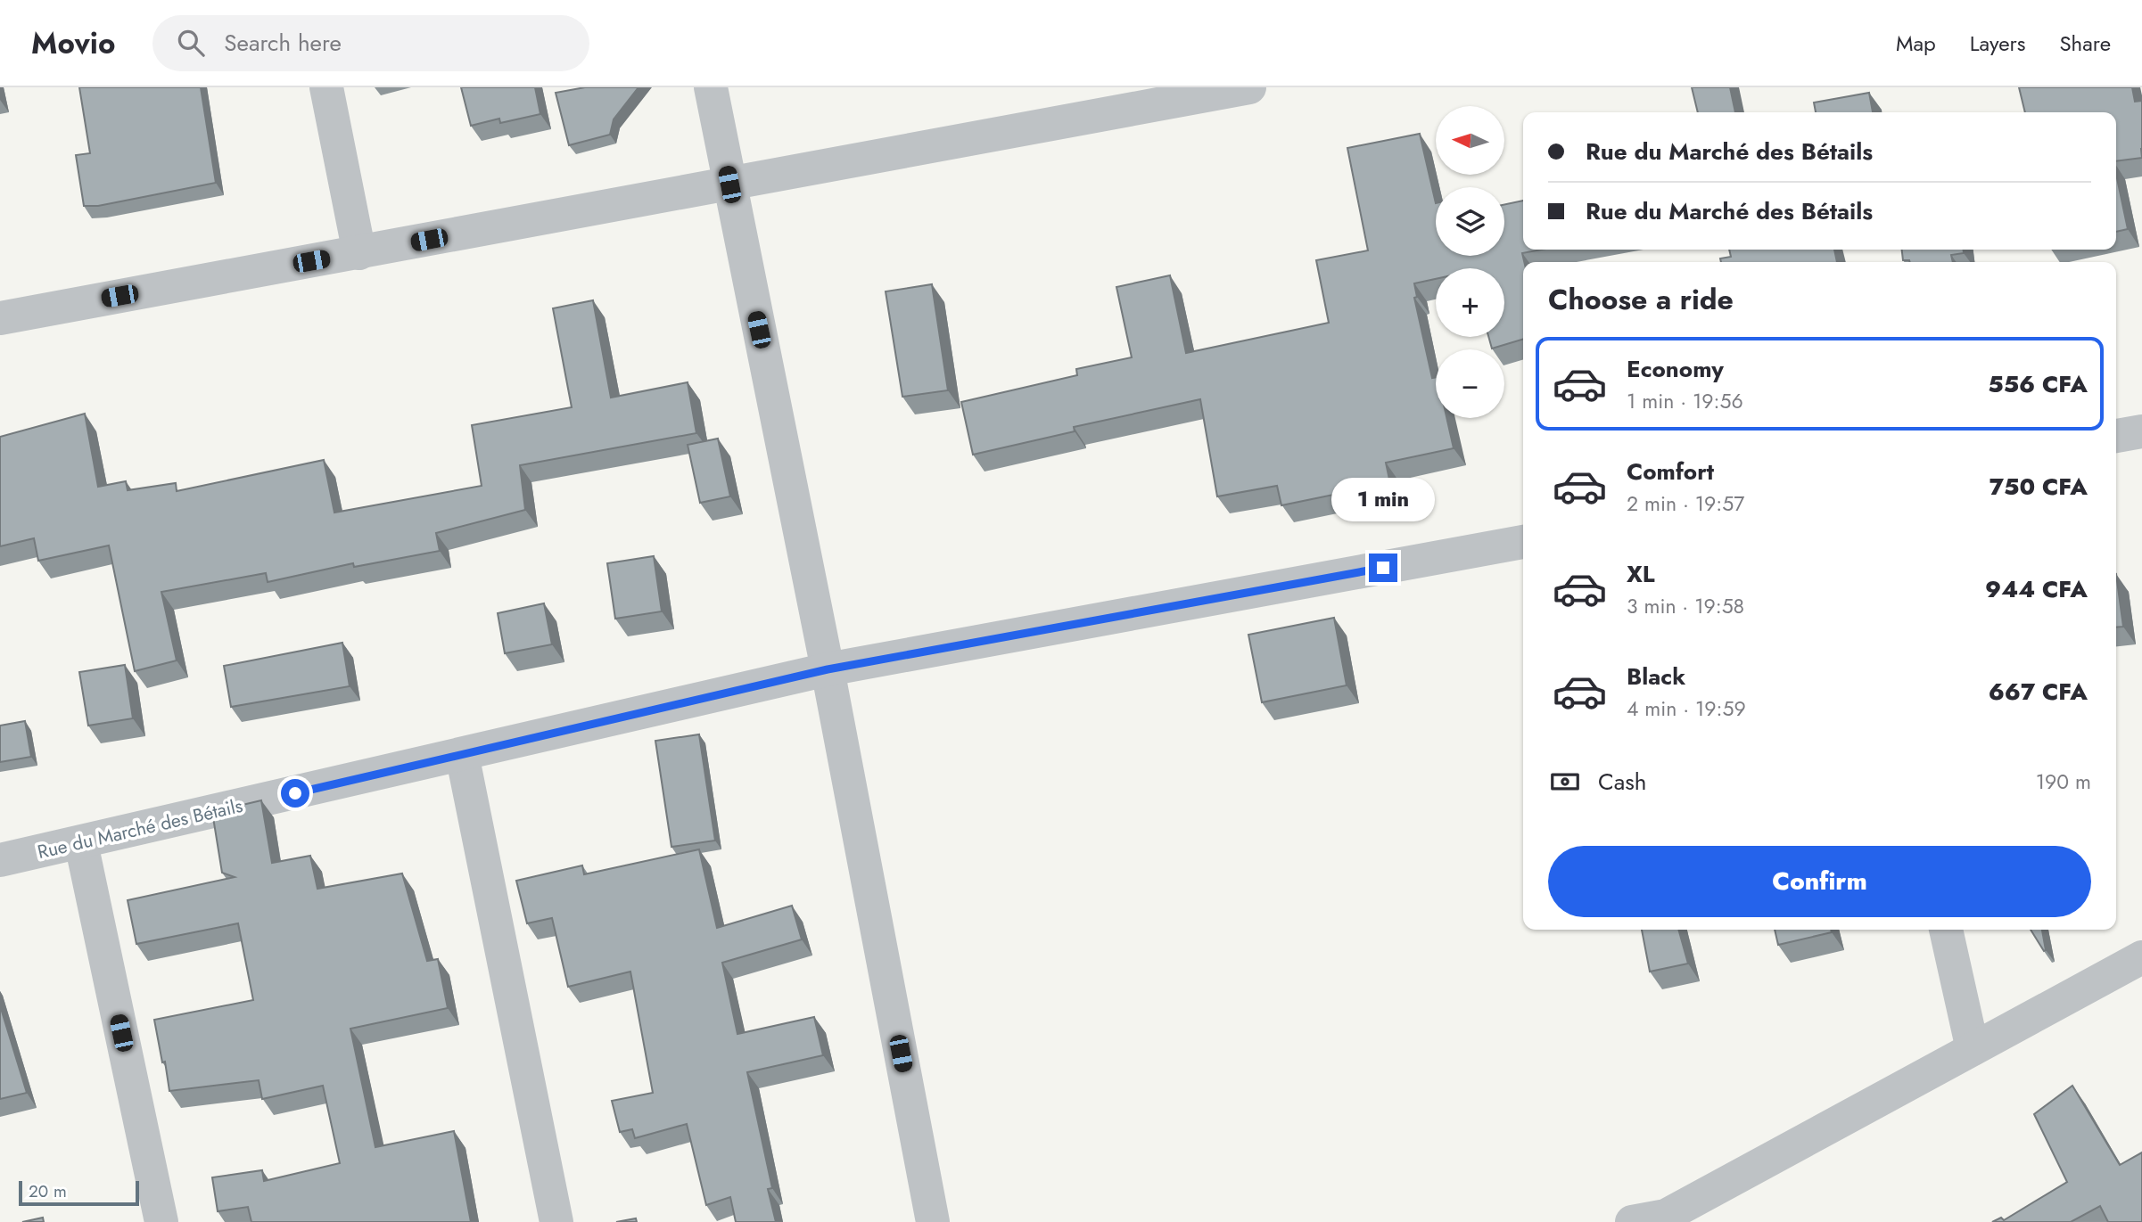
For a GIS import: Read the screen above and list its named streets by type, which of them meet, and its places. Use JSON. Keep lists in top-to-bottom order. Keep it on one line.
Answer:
{"streets":{"street":["Rue du Marché des Bétails"]},"scale_bar":"20 m","north":"left","page":{"header":"Movio","search":"Search here","nav":["Map","Layers","Share"],"map_buttons":["+","−"],"banner":["Rue du Marché des Bétails","Rue du Marché des Bétails"],"heading":"Choose a ride","list":[{"name":"Economy","note":"1 min · 19:56","value":"556 CFA"},{"name":"Comfort","note":"2 min · 19:57","value":"750 CFA"},{"name":"XL","note":"3 min · 19:58","value":"944 CFA"},{"name":"Black","note":"4 min · 19:59","value":"667 CFA"}],"bubble":"1 min","pay":["Cash","190 m"],"buttons":"Confirm","scale":"20 m"}}
